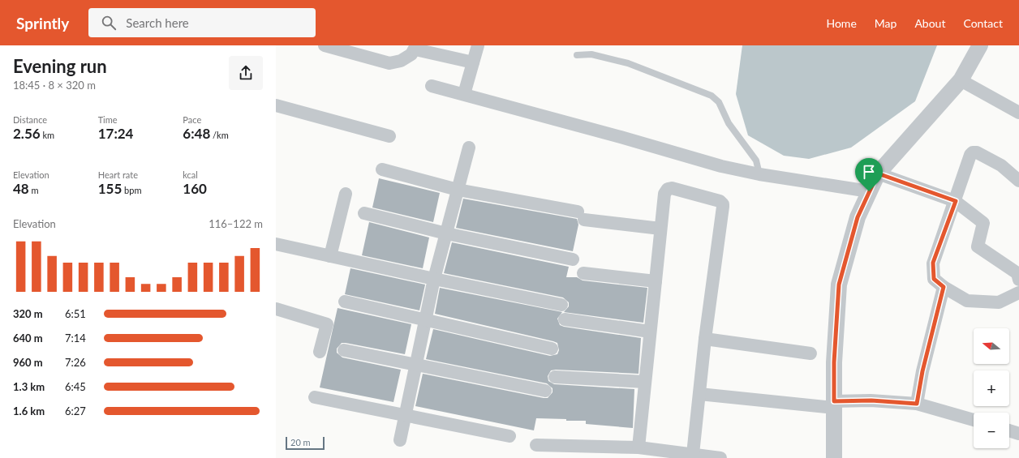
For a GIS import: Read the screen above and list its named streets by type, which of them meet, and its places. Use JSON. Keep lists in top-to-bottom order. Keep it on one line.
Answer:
{"scale_bar":"20 m","north":"left","page":{"header":"Sprintly","search":"Search here","nav":["Home","Map","About","Contact"],"heading":["Evening run","18:45 · 8 × 320 m"],"stats":[["Distance","2.56 km"],["Time","17:24"],["Pace","6:48 /km"],["Elevation","48 m"],["Heart rate","155 bpm"],["kcal","160"]],"chart":["Elevation","116–122 m"],"list":[{"name":"320 m","note":"6:51"},{"name":"640 m","note":"7:14"},{"name":"960 m","note":"7:26"},{"name":"1.3 km","note":"6:45"},{"name":"1.6 km","note":"6:27"}],"map_buttons":["+","−"],"scale":"20 m"}}
